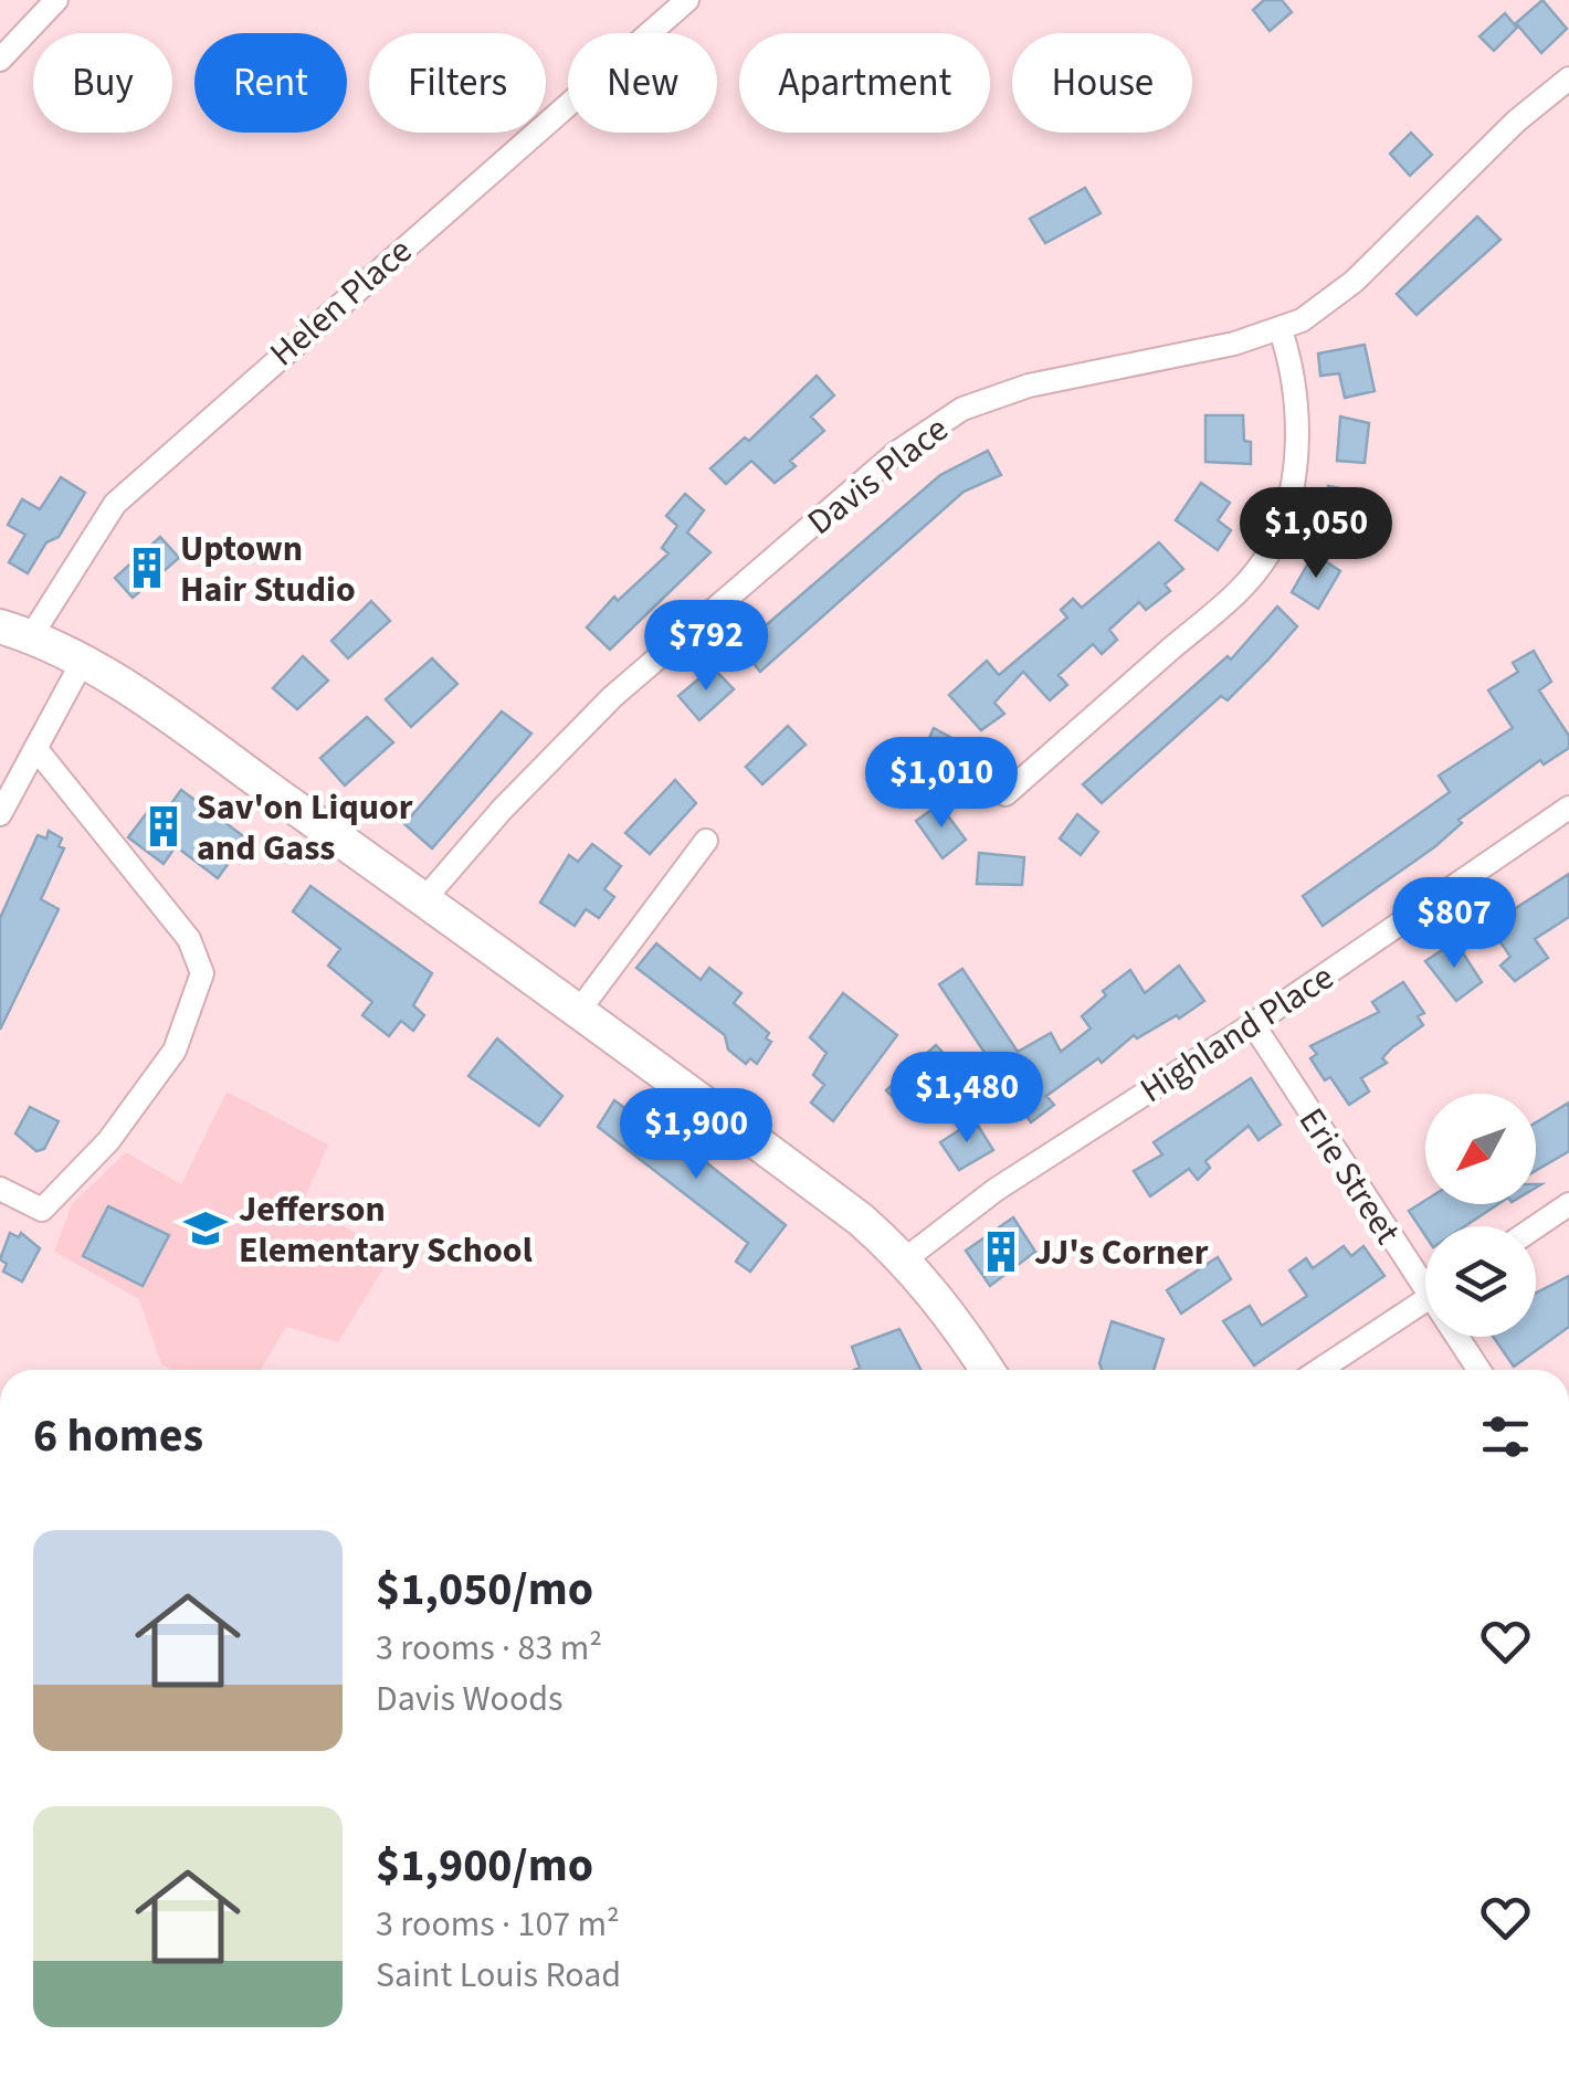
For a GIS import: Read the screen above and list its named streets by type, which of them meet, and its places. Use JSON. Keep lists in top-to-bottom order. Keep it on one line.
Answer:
{"streets":{"street":["Helen Place","Davis Place","Highland Place","Erie Street"]},"crossings":[["Highland Place","Erie Street"]],"places":{"building":["Uptown Hair Studio","Sav'on Liquor and Gass","JJ's Corner"],"school or university":["Jefferson Elementary School"]},"north":"bottom left","page":{"chip":["Buy","Rent","Filters","New","Apartment","House"],"price":["$1,050","$792","$1,010","$807","$1,480","$1,900"],"heading":"6 homes","list":[{"name":"$1,050/mo","note":"3 rooms · 83 m² · Davis Woods"},{"name":"$1,900/mo","note":"3 rooms · 107 m² · Saint Louis Road"}]}}
